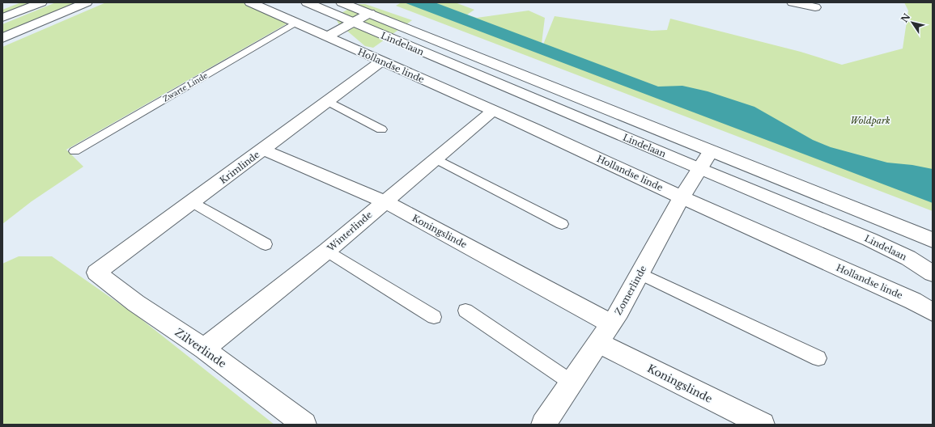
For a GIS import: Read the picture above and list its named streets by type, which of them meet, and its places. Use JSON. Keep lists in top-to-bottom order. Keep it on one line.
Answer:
{"streets":{"street":["Lindelaan","Hollandse linde","Krimlinde","Winterlinde","Koningslinde","Zomerlinde","Zilverlinde"],"lane":["Zwarte Linde"]},"crossings":[["Lindelaan","Zomerlinde"],["Hollandse linde","Zwarte Linde"],["Hollandse linde","Krimlinde"],["Hollandse linde","Winterlinde"],["Hollandse linde","Zomerlinde"],["Krimlinde","Koningslinde"],["Krimlinde","Zilverlinde"],["Winterlinde","Koningslinde"],["Winterlinde","Zilverlinde"],["Koningslinde","Zomerlinde"]],"parks":["Woldpark"],"north":"top left"}
